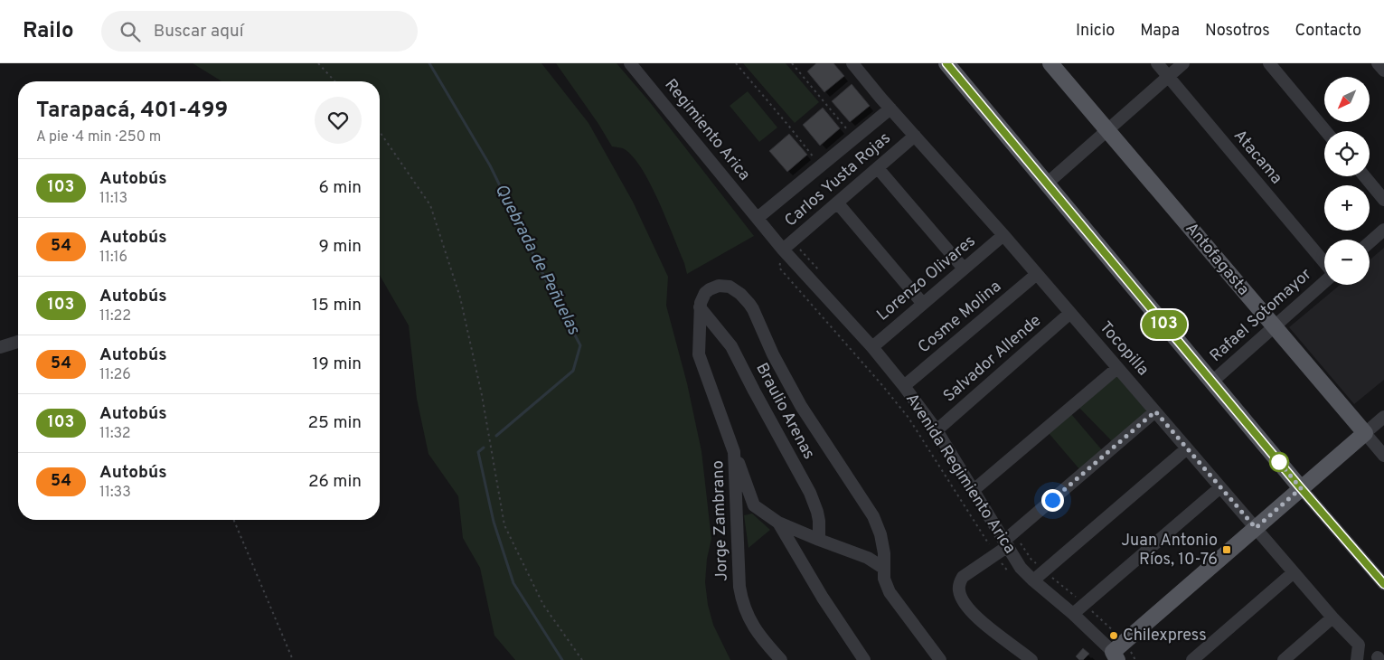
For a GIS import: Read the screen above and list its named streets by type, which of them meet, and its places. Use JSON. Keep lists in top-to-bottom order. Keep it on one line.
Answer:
{"streets":{"main road":["Antofagasta"],"street":["Regimiento Arica","Atacama","Carlos Yusta Rojas","Lorenzo Olivares","Rafael Sotomayor","Cosme Molina","Tocopilla","Salvador Allende","Braulio Arenas","Avenida Regimiento Arica","Jorge Zambrano"]},"crossings":[["Regimiento Arica","Avenida Regimiento Arica"],["Carlos Yusta Rojas","Tocopilla"],["Carlos Yusta Rojas","Avenida Regimiento Arica"],["Antofagasta","Rafael Sotomayor"],["Lorenzo Olivares","Tocopilla"],["Lorenzo Olivares","Avenida Regimiento Arica"],["Cosme Molina","Tocopilla"],["Cosme Molina","Avenida Regimiento Arica"],["Tocopilla","Salvador Allende"],["Salvador Allende","Avenida Regimiento Arica"],["Braulio Arenas","Jorge Zambrano"]],"water":["Quebrada de Peñuelas"],"places":{"transit":["Juan Antonio Ríos, 10-76"],"other":["Chilexpress"]},"lines":["bus line 103"],"north":"bottom left","page":{"header":"Railo","search":"Buscar aquí","nav":["Inicio","Mapa","Nosotros","Contacto"],"on_map":"103","map_buttons":["+","−"],"heading":["Tarapacá, 401-499","A pie · 4 min · 250 m"],"list":[{"mark":"103","name":"Autobús","note":"11:13","value":"6 min"},{"mark":"54","name":"Autobús","note":"11:16","value":"9 min"},{"mark":"103","name":"Autobús","note":"11:22","value":"15 min"},{"mark":"54","name":"Autobús","note":"11:26","value":"19 min"},{"mark":"103","name":"Autobús","note":"11:32","value":"25 min"},{"mark":"54","name":"Autobús","note":"11:33","value":"26 min"}]}}
